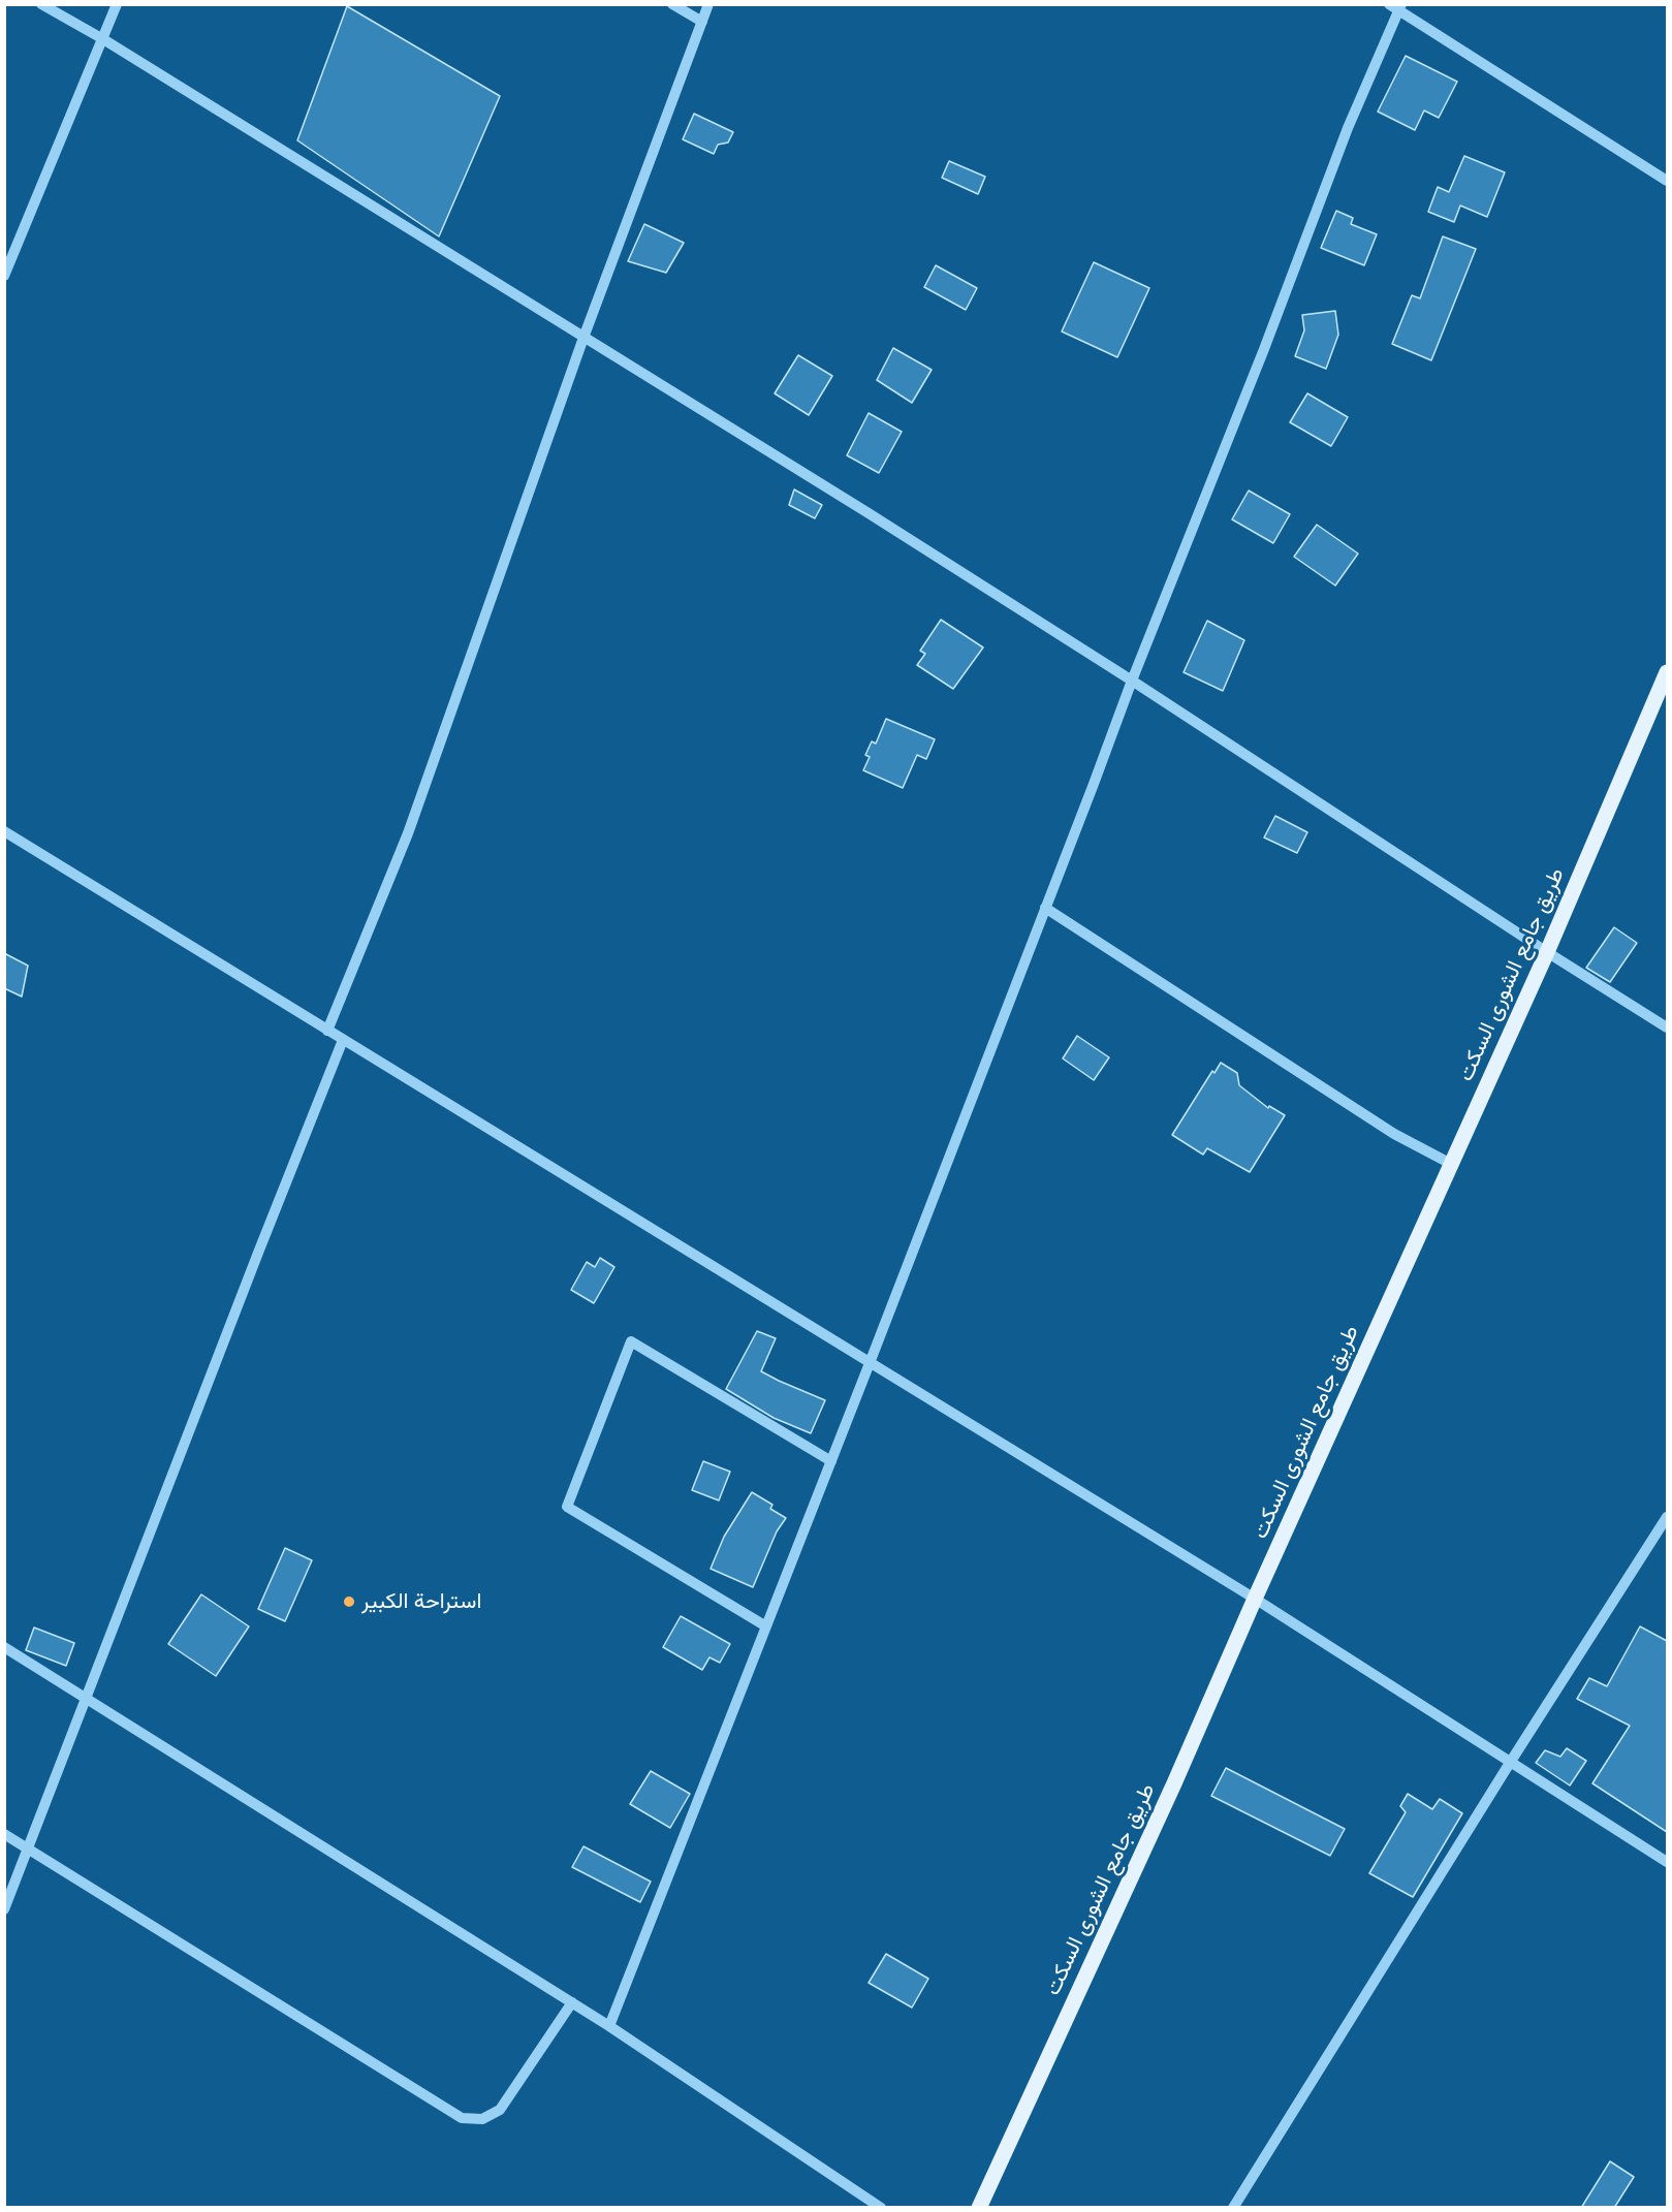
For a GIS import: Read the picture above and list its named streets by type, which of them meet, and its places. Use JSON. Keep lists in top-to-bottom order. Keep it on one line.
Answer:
{"streets":{"main road":["طريق جامع الشورى السكت"]},"places":["استراحة الكبير"]}
